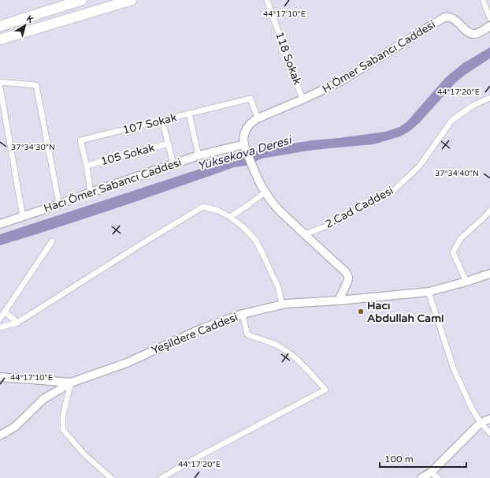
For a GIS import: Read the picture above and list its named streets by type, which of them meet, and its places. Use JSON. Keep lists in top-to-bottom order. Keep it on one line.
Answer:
{"streets":{"street":["H.Ömer Sabancı Caddesi","118 Sokak","107 Sokak","105 Sokak","Hacı Ömer Sabancı Caddesi","2.Cad Caddesi","Yeşildere Caddesi"]},"crossings":[["H.Ömer Sabancı Caddesi","118 Sokak"],["H.Ömer Sabancı Caddesi","107 Sokak"],["H.Ömer Sabancı Caddesi","Hacı Ömer Sabancı Caddesi"],["107 Sokak","105 Sokak"],["107 Sokak","Hacı Ömer Sabancı Caddesi"]],"water":["Yüksekova Deresi"],"places":["Hacı Abdullah Cami"],"scale_bar":"100 m","north":"top right","coordinates":["44°17'10\"E","44°17'20\"E","37°34'30\"N","37°34'40\"N"]}
